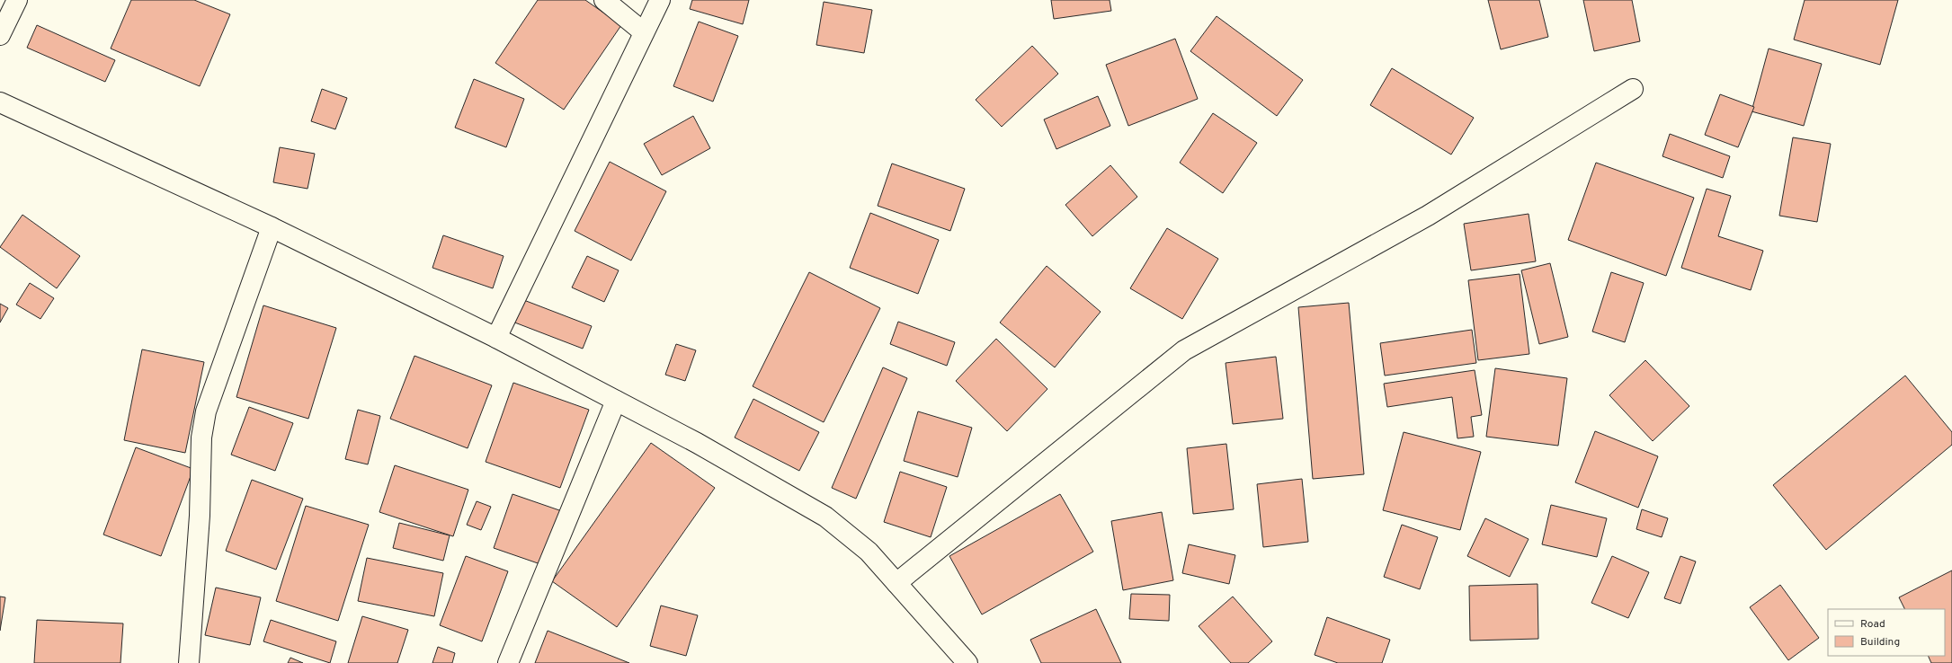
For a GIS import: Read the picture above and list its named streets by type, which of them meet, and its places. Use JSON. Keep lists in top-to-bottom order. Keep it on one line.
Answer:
{"legend":["Road","Building"]}
